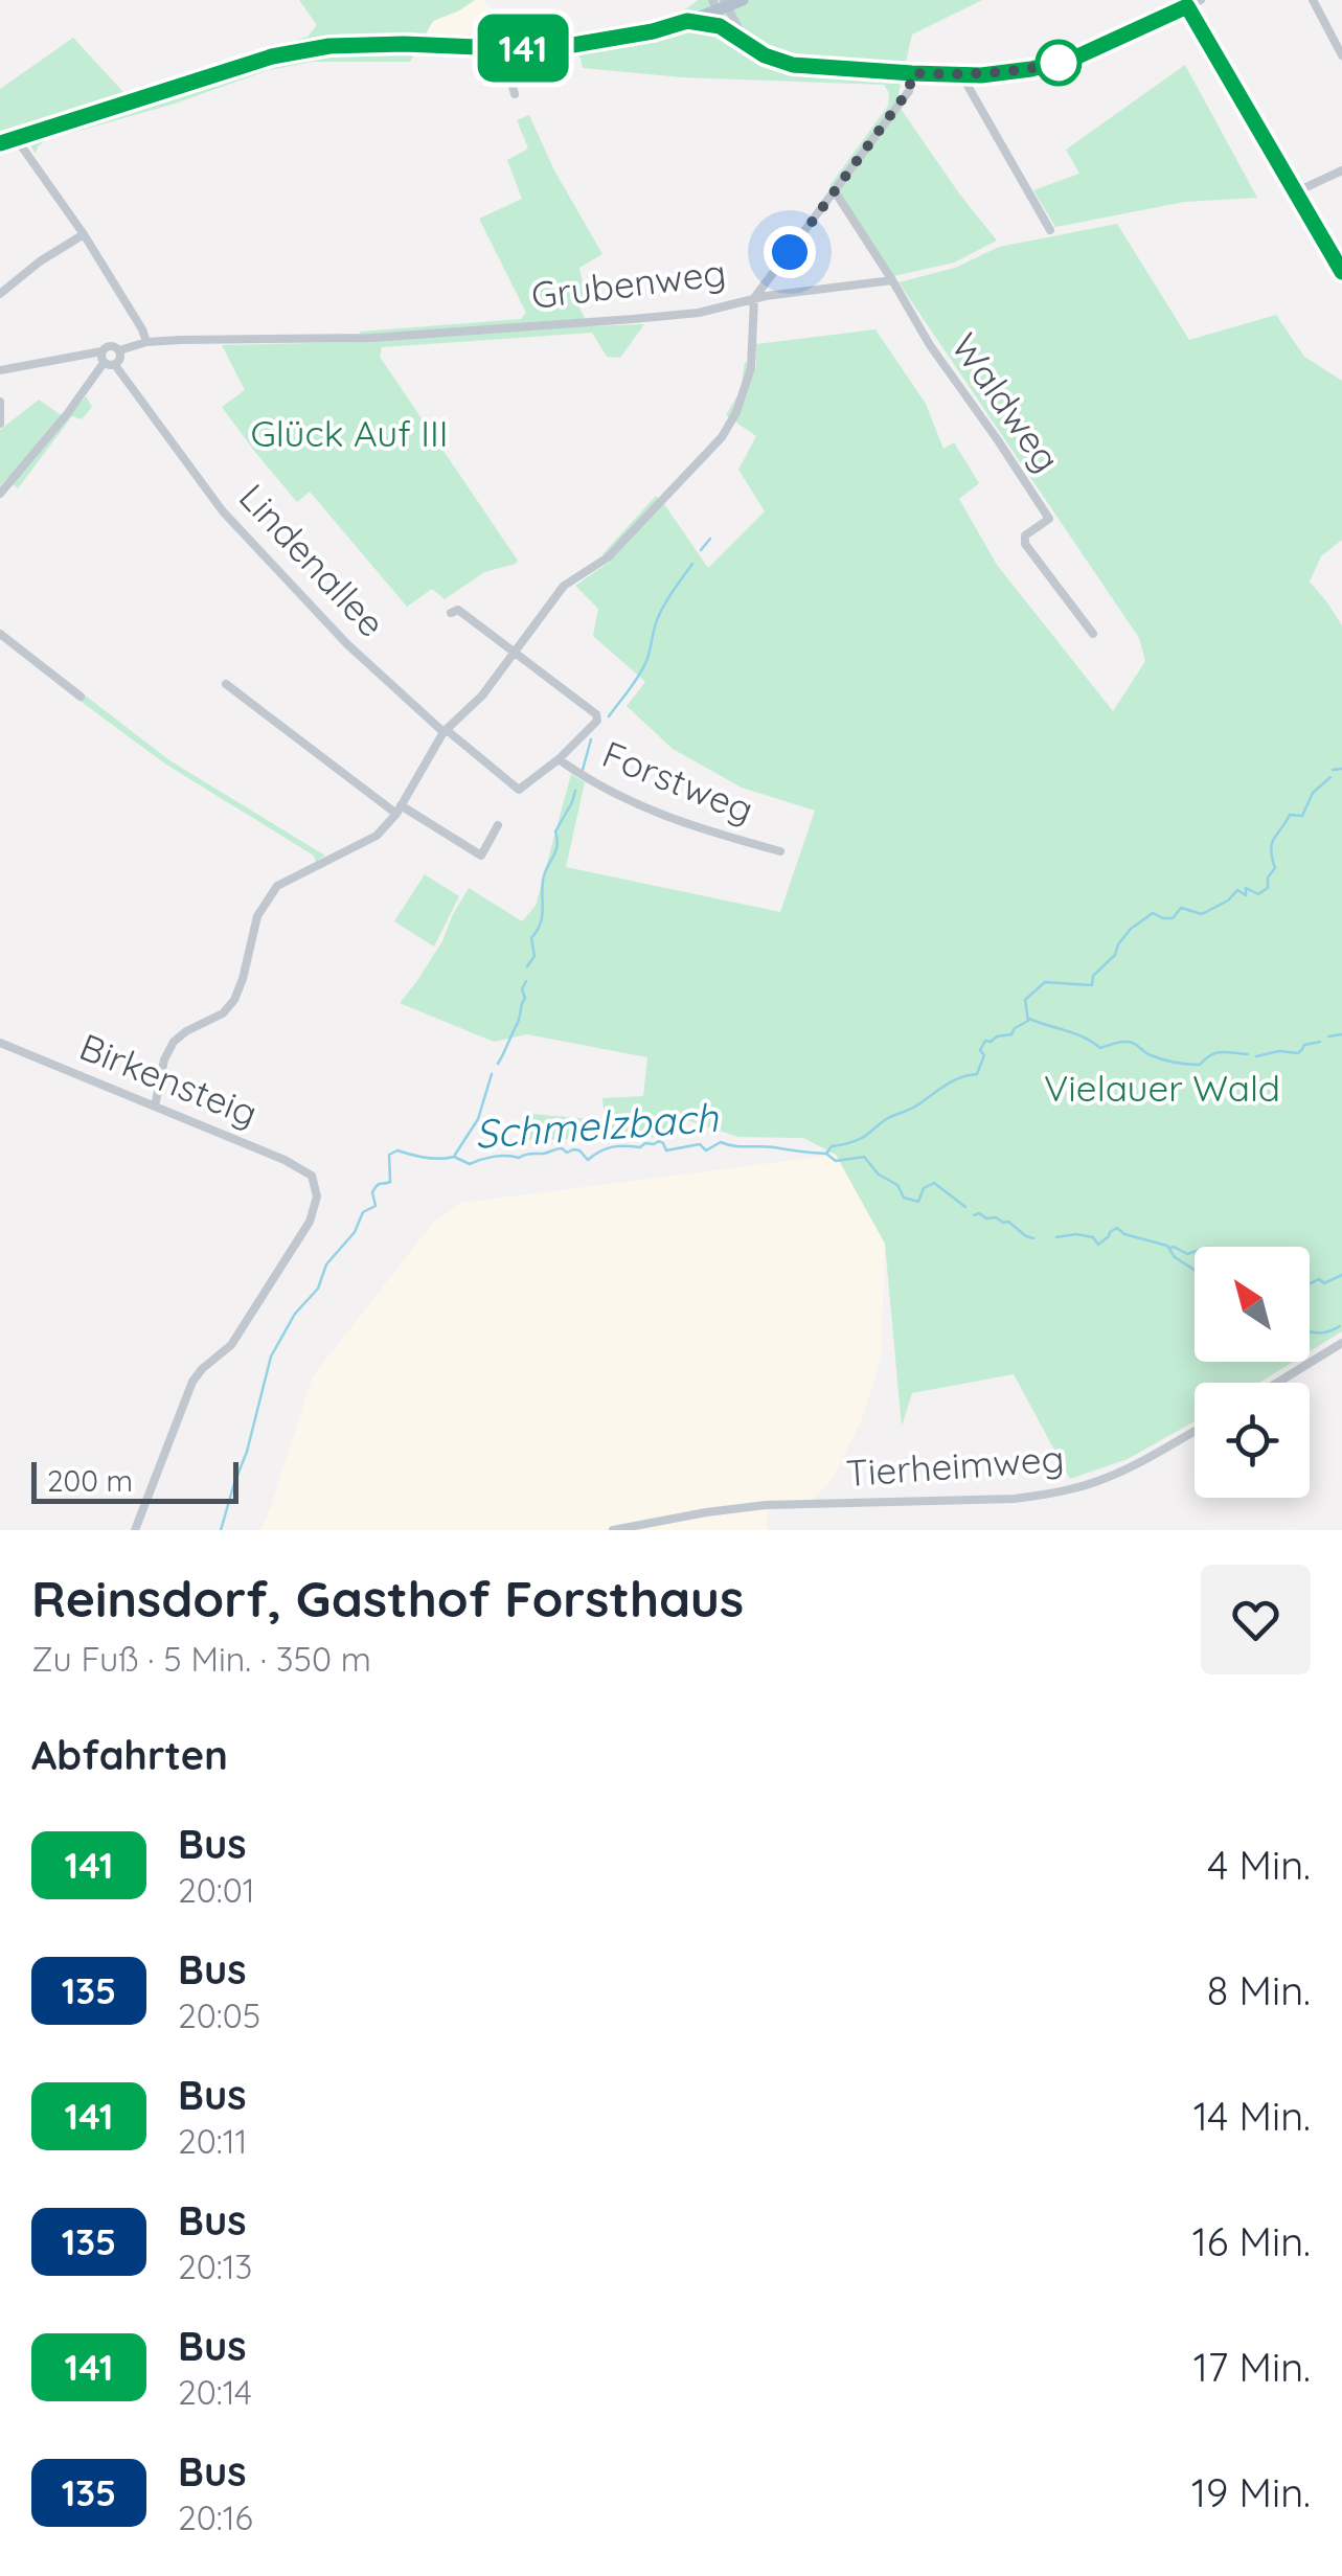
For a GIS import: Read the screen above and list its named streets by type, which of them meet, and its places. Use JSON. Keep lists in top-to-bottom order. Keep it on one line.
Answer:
{"streets":{"street":["Grubenweg","Waldweg","Lindenallee","Forstweg","Birkensteig","Tierheimweg"]},"crossings":[["Grubenweg","Waldweg"],["Grubenweg","Lindenallee"],["Lindenallee","Forstweg"]],"water":["Schmelzbach"],"parks":["Glück Auf III","Vielauer Wald"],"lines":["bus line 141"],"scale_bar":"200 m","north":"top left","page":{"on_map":"141","scale":"200 m","heading":[["Reinsdorf, Gasthof Forsthaus","Zu Fuß · 5 Min. · 350 m"],"Abfahrten"],"list":[{"mark":"141","name":"Bus","note":"20:01","value":"4 Min."},{"mark":"135","name":"Bus","note":"20:05","value":"8 Min."},{"mark":"141","name":"Bus","note":"20:11","value":"14 Min."},{"mark":"135","name":"Bus","note":"20:13","value":"16 Min."},{"mark":"141","name":"Bus","note":"20:14","value":"17 Min."},{"mark":"135","name":"Bus","note":"20:16","value":"19 Min."}]}}
